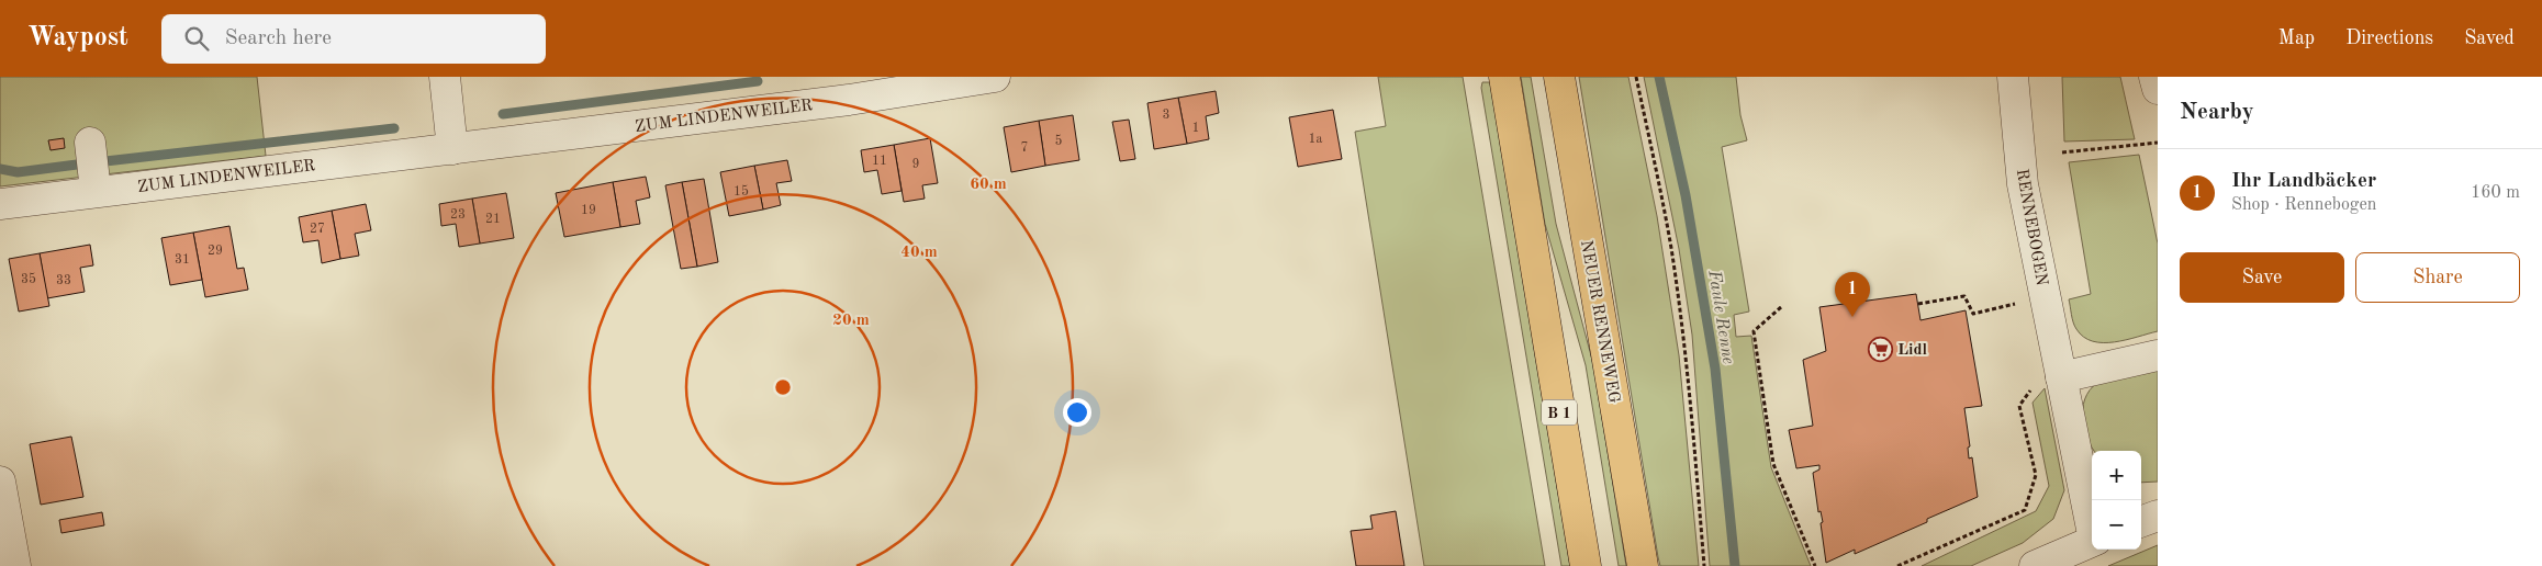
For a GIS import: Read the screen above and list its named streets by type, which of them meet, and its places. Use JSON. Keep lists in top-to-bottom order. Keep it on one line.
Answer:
{"streets":{"main road":["NEUER RENNEWEG","B 1"],"street":["ZUM LINDENWEILER","RENNEBOGEN"]},"water":["Faule Renne"],"places":{"supermarket":["Lidl"]},"house_numbers":["3","1","1a","5","7","11","9","15","19","23","21","27","29","31","35","33"],"page":{"header":"Waypost","search":"Search here","nav":["Map","Directions","Saved"],"heading":"Nearby","list":[{"mark":"1","name":"Ihr Landbäcker","note":"Shop · Rennebogen","value":"160 m"}],"buttons":["Save","Share"],"pins":"1","map_buttons":["+","−"]},"rings":["60 m","40 m","20 m"]}
